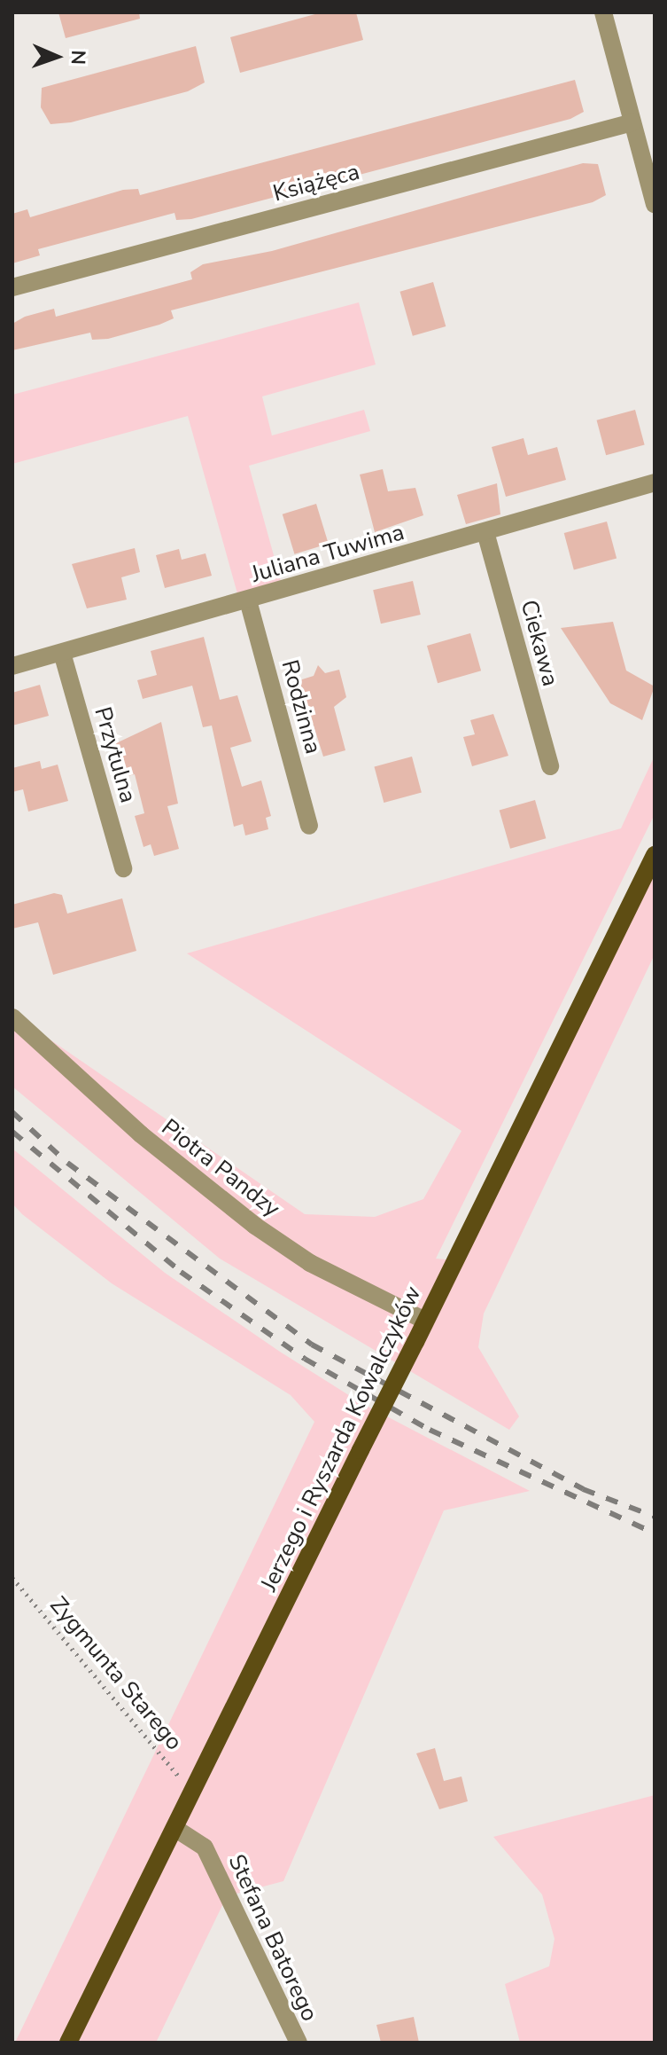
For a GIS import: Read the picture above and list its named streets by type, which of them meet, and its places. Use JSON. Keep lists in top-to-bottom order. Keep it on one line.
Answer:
{"streets":{"main road":["Jerzego i Ryszarda Kowalczyków"],"street":["Książęca","Juliana Tuwima","Ciekawa","Rodzinna","Przytulna","Piotra Pandzy","Stefana Batorego"],"path":["Zygmunta Starego"]},"crossings":[["Juliana Tuwima","Ciekawa"],["Juliana Tuwima","Rodzinna"],["Juliana Tuwima","Przytulna"],["Piotra Pandzy","Jerzego i Ryszarda Kowalczyków"],["Jerzego i Ryszarda Kowalczyków","Zygmunta Starego"],["Jerzego i Ryszarda Kowalczyków","Stefana Batorego"]],"north":"right"}
